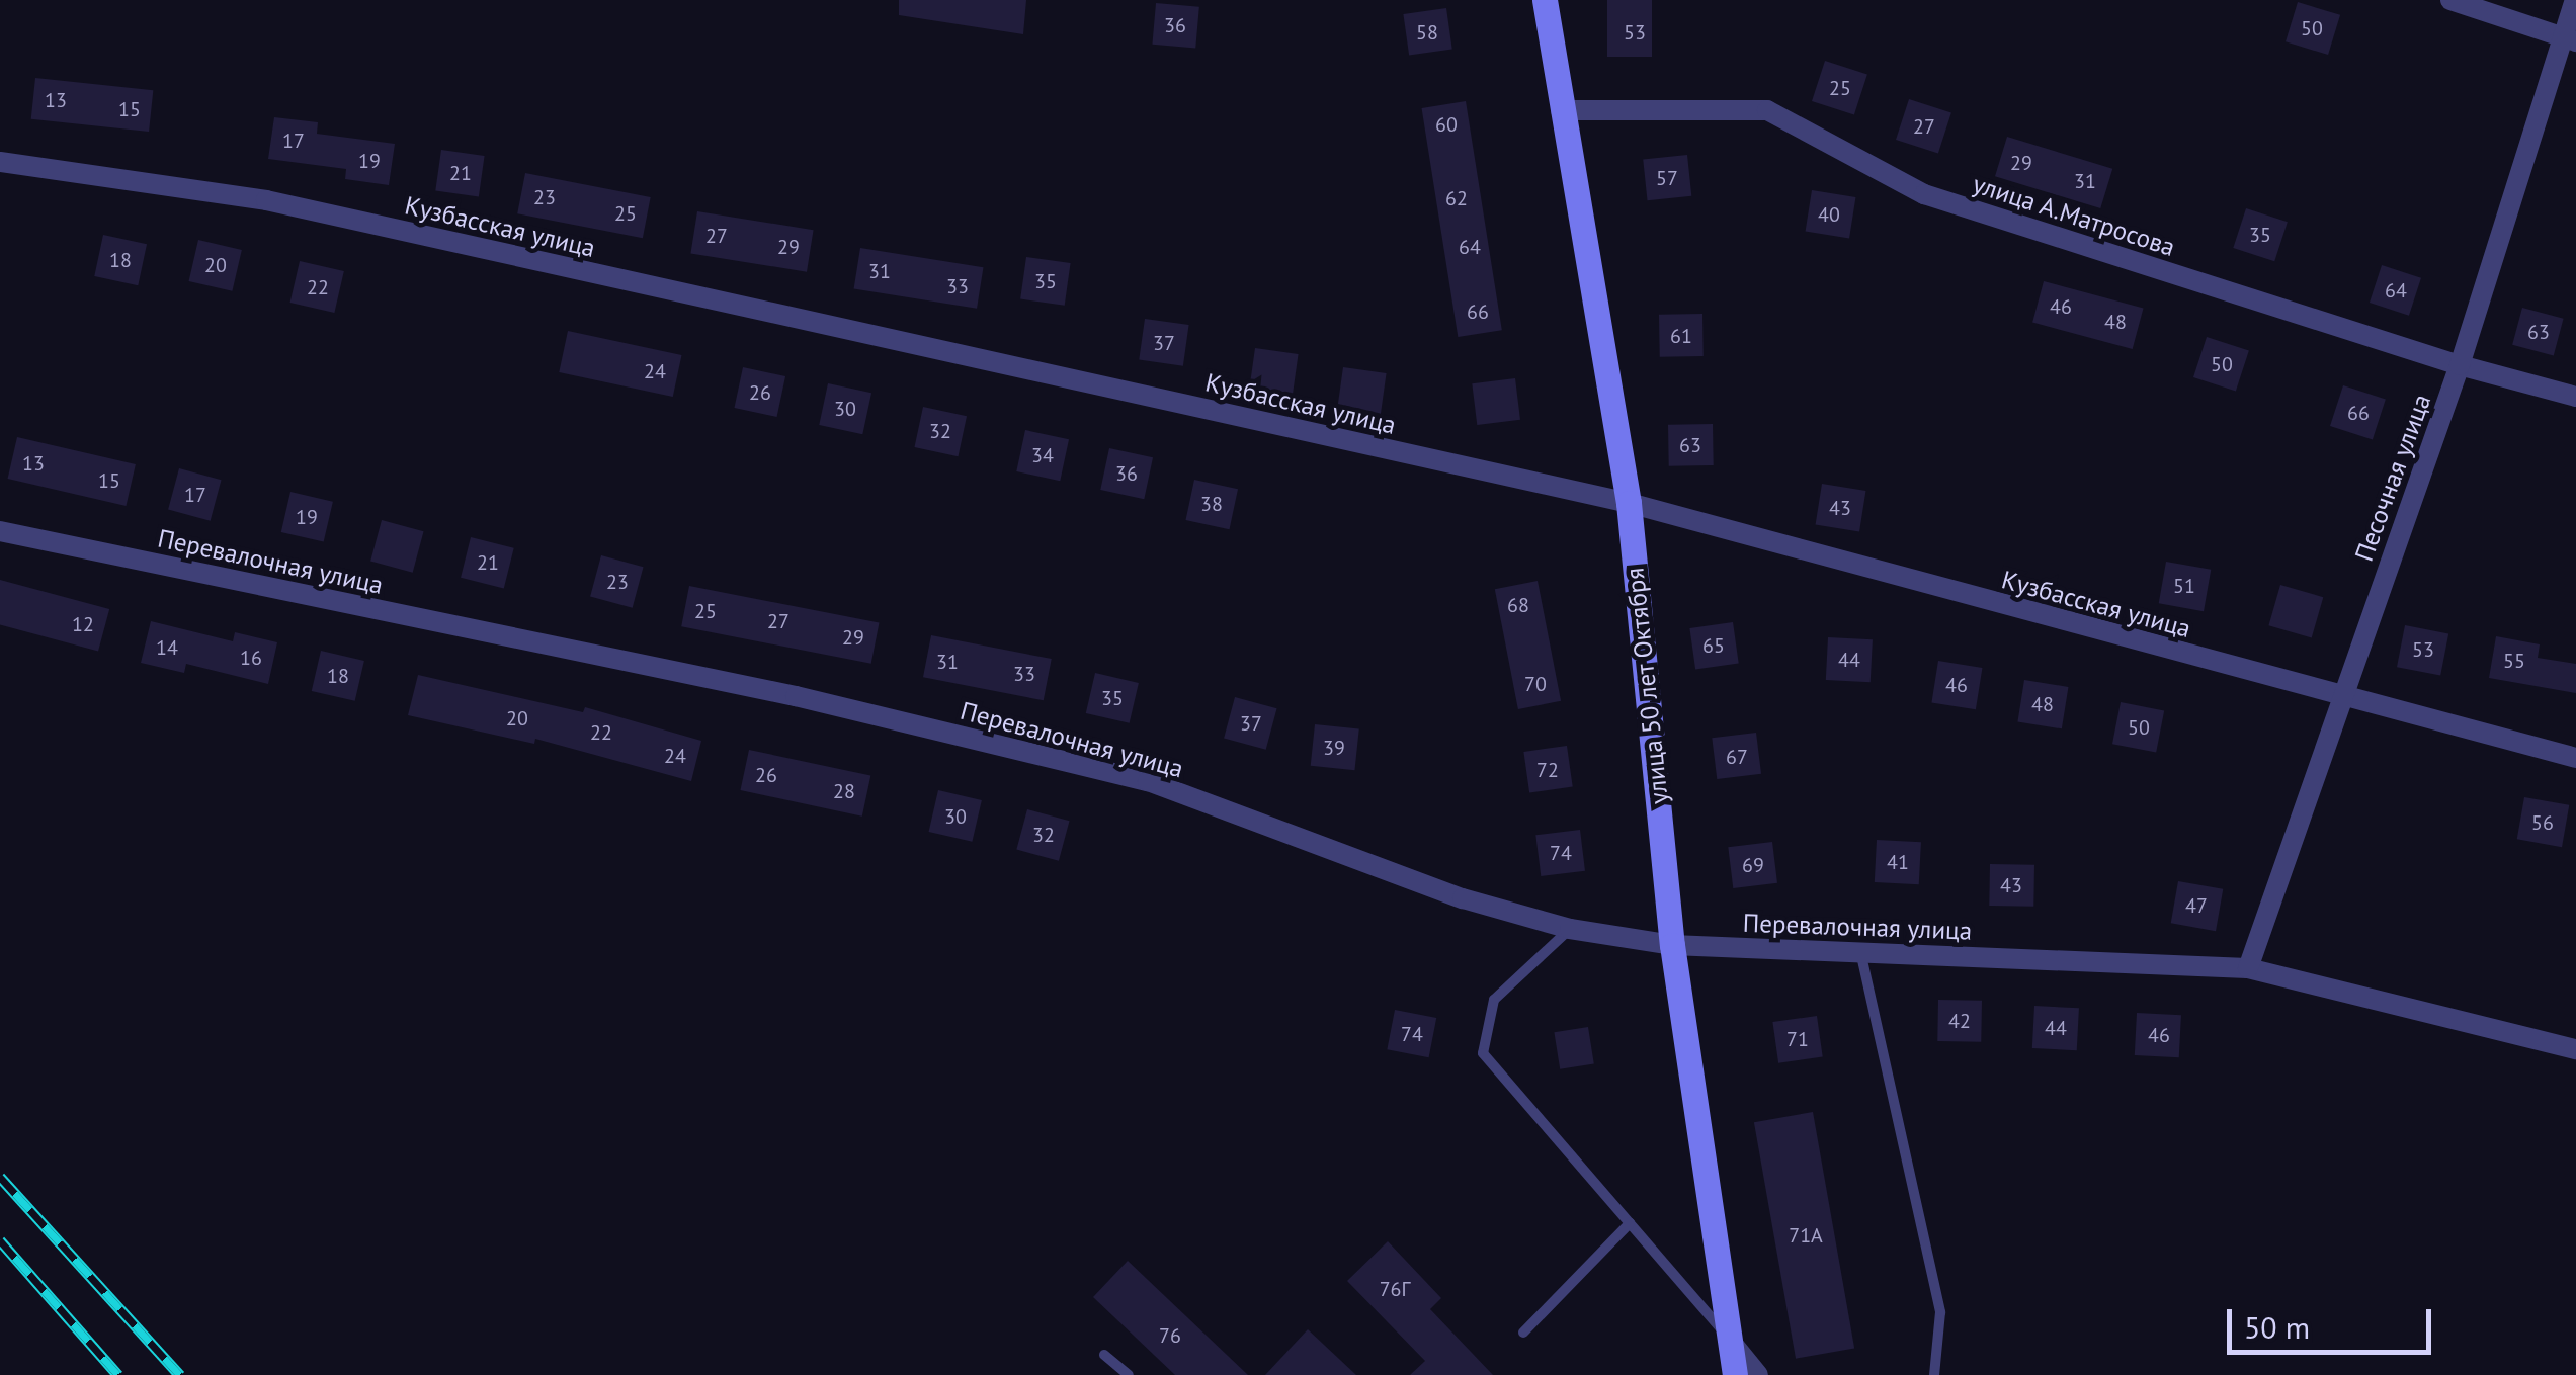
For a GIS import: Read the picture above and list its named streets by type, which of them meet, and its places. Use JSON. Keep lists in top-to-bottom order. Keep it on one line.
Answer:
{"streets":{"main road":["улица 50 лет Октября"],"street":["улица А.Матросова","Кузбасская улица","Песочная улица","Перевалочная улица"]},"crossings":[["улица А.Матросова","Песочная улица"],["улица А.Матросова","улица 50 лет Октября"],["Кузбасская улица","Песочная улица"],["Кузбасская улица","улица 50 лет Октября"],["Песочная улица","Перевалочная улица"],["Перевалочная улица","улица 50 лет Октября"]],"house_numbers":["36","50","58","53","25","13","15","60","27","17","19","29","21","57","31","23","62","25","40","35","27","29","64","18","20","31","35","33","22","64","46","66","48","63","61","37","50","24","26","30","66","32","63","34","13","36","15","17","38","43","19","21","23","51","68","25","27","12","29","65","14","53","16","44","55","31","33","18","70","46","35","48","20","37","50","22","39","24","67","72","26","28","30","56","32","74","41","69","43","47","42","44","74","46","71","71А","76Г","76"],"scale_bar":"50 m"}
